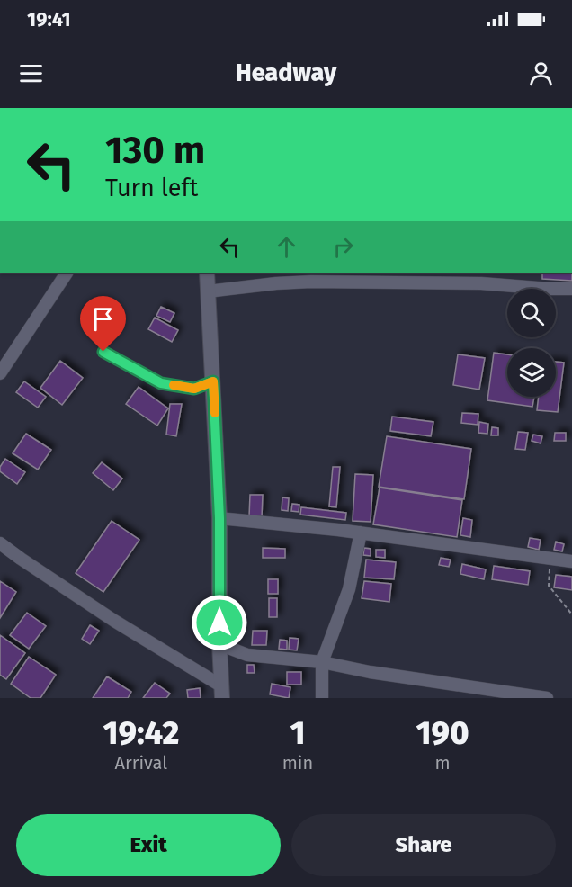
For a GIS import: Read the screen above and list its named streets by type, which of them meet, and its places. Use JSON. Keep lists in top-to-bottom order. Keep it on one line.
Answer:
{"page":{"status":"19:41","header":"Headway","turn":["130 m","Turn left"],"eta":["19:42","Arrival","1","min","190","m"],"buttons":["Exit","Share"]}}
